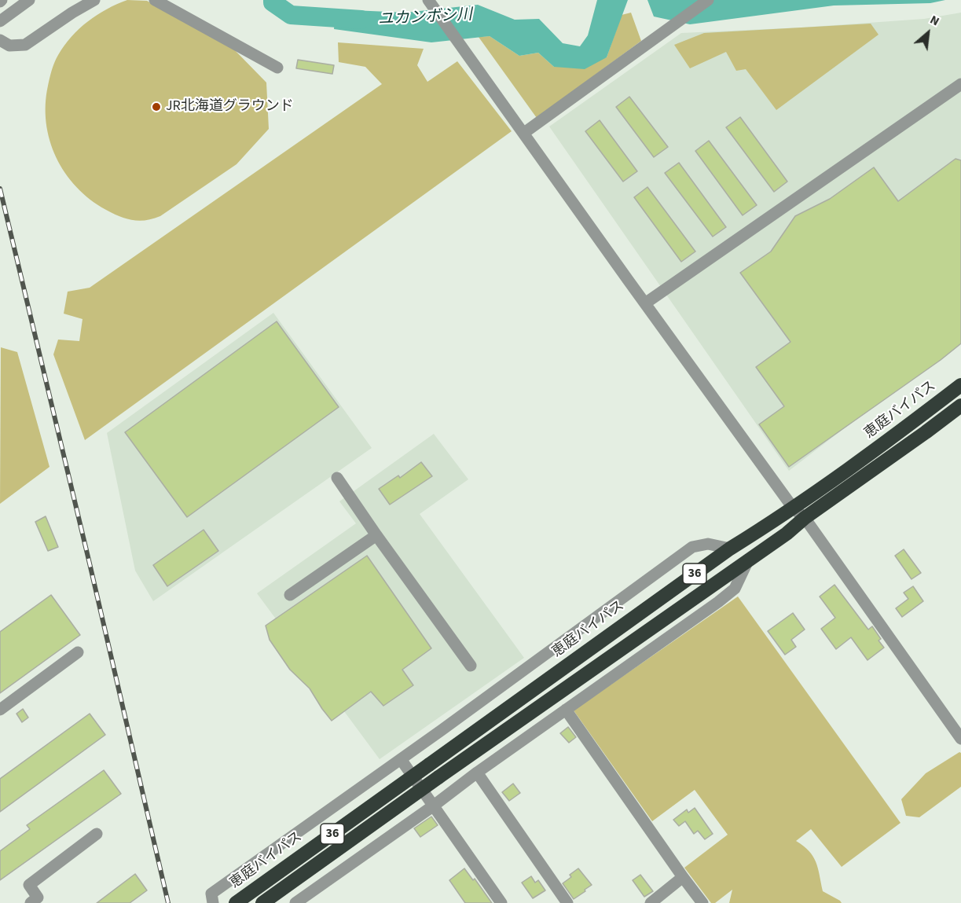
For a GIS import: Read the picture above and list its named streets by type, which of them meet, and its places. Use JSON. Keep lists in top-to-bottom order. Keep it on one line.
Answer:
{"streets":{"highway":["恵庭バイパス","36"]},"water":["ユカンボシ川"],"places":["JR北海道グラウンド"],"north":"top right"}
